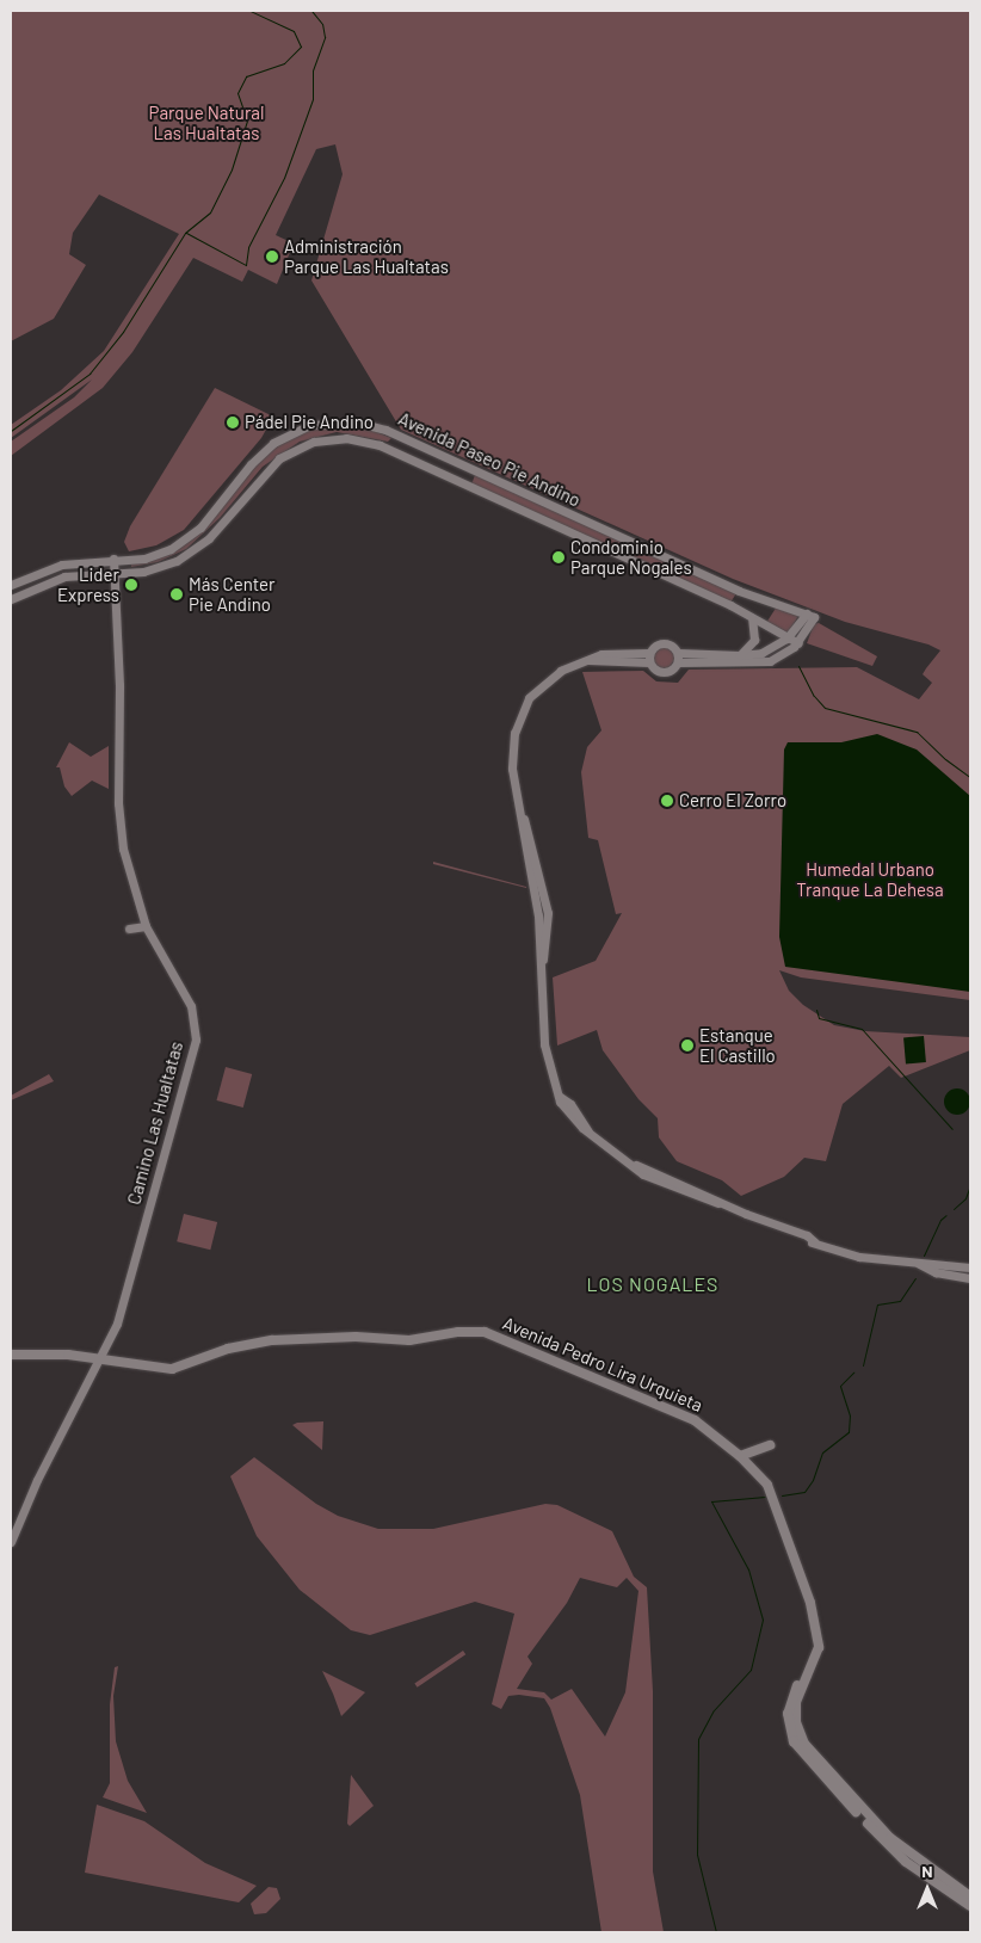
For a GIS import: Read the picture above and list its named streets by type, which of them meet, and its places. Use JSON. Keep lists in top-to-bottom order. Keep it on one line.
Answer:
{"streets":{"main road":["Avenida Pedro Lira Urquieta"],"street":["Avenida Paseo Pie Andino","Camino Las Hualtatas"]},"crossings":[["Avenida Paseo Pie Andino","Camino Las Hualtatas"],["Camino Las Hualtatas","Avenida Pedro Lira Urquieta"]],"districts":["LOS NOGALES"],"parks":["Parque Natural Las Hualtatas","Humedal Urbano Tranque La Dehesa"],"places":["Administración Parque Las Hualtatas","Pádel Pie Andino","Condominio Parque Nogales","Lider Express","Más Center Pie Andino","Cerro El Zorro","Estanque El Castillo"],"north":"top"}
